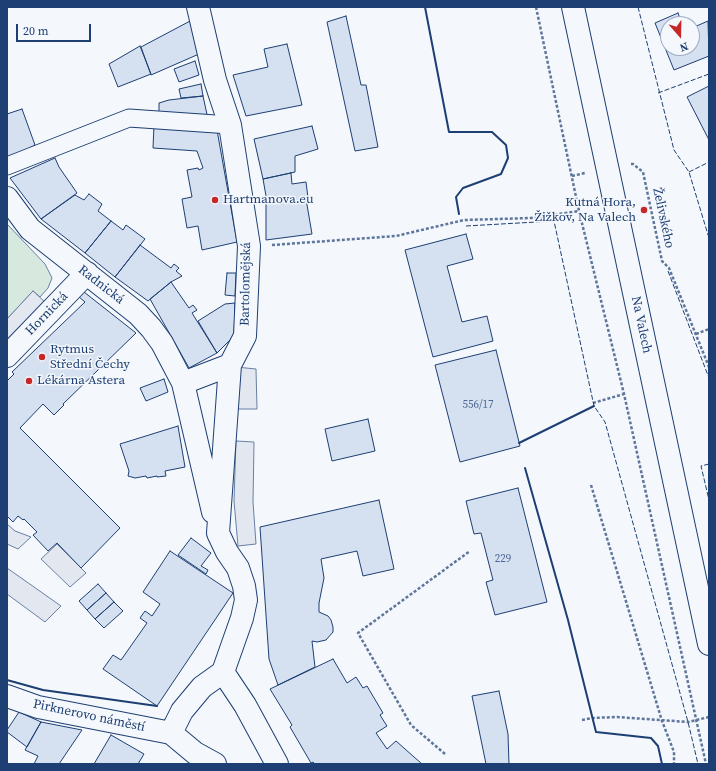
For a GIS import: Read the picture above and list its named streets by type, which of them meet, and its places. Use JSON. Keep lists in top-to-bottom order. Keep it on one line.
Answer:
{"streets":{"street":["Bartolomějská","Radnická","Hornická","Na Valech","Pirknerovo náměstí"],"path":["Želivského"]},"crossings":[["Želivského","Na Valech"],["Bartolomějská","Radnická"],["Radnická","Hornická"]],"places":["Hartmanova.eu","Kutná Hora, Žižkov, Na Valech","Rytmus Střední Čechy","Lékárna Astera"],"house_numbers":["556/17","229"],"scale_bar":"20 m","north":"bottom"}
